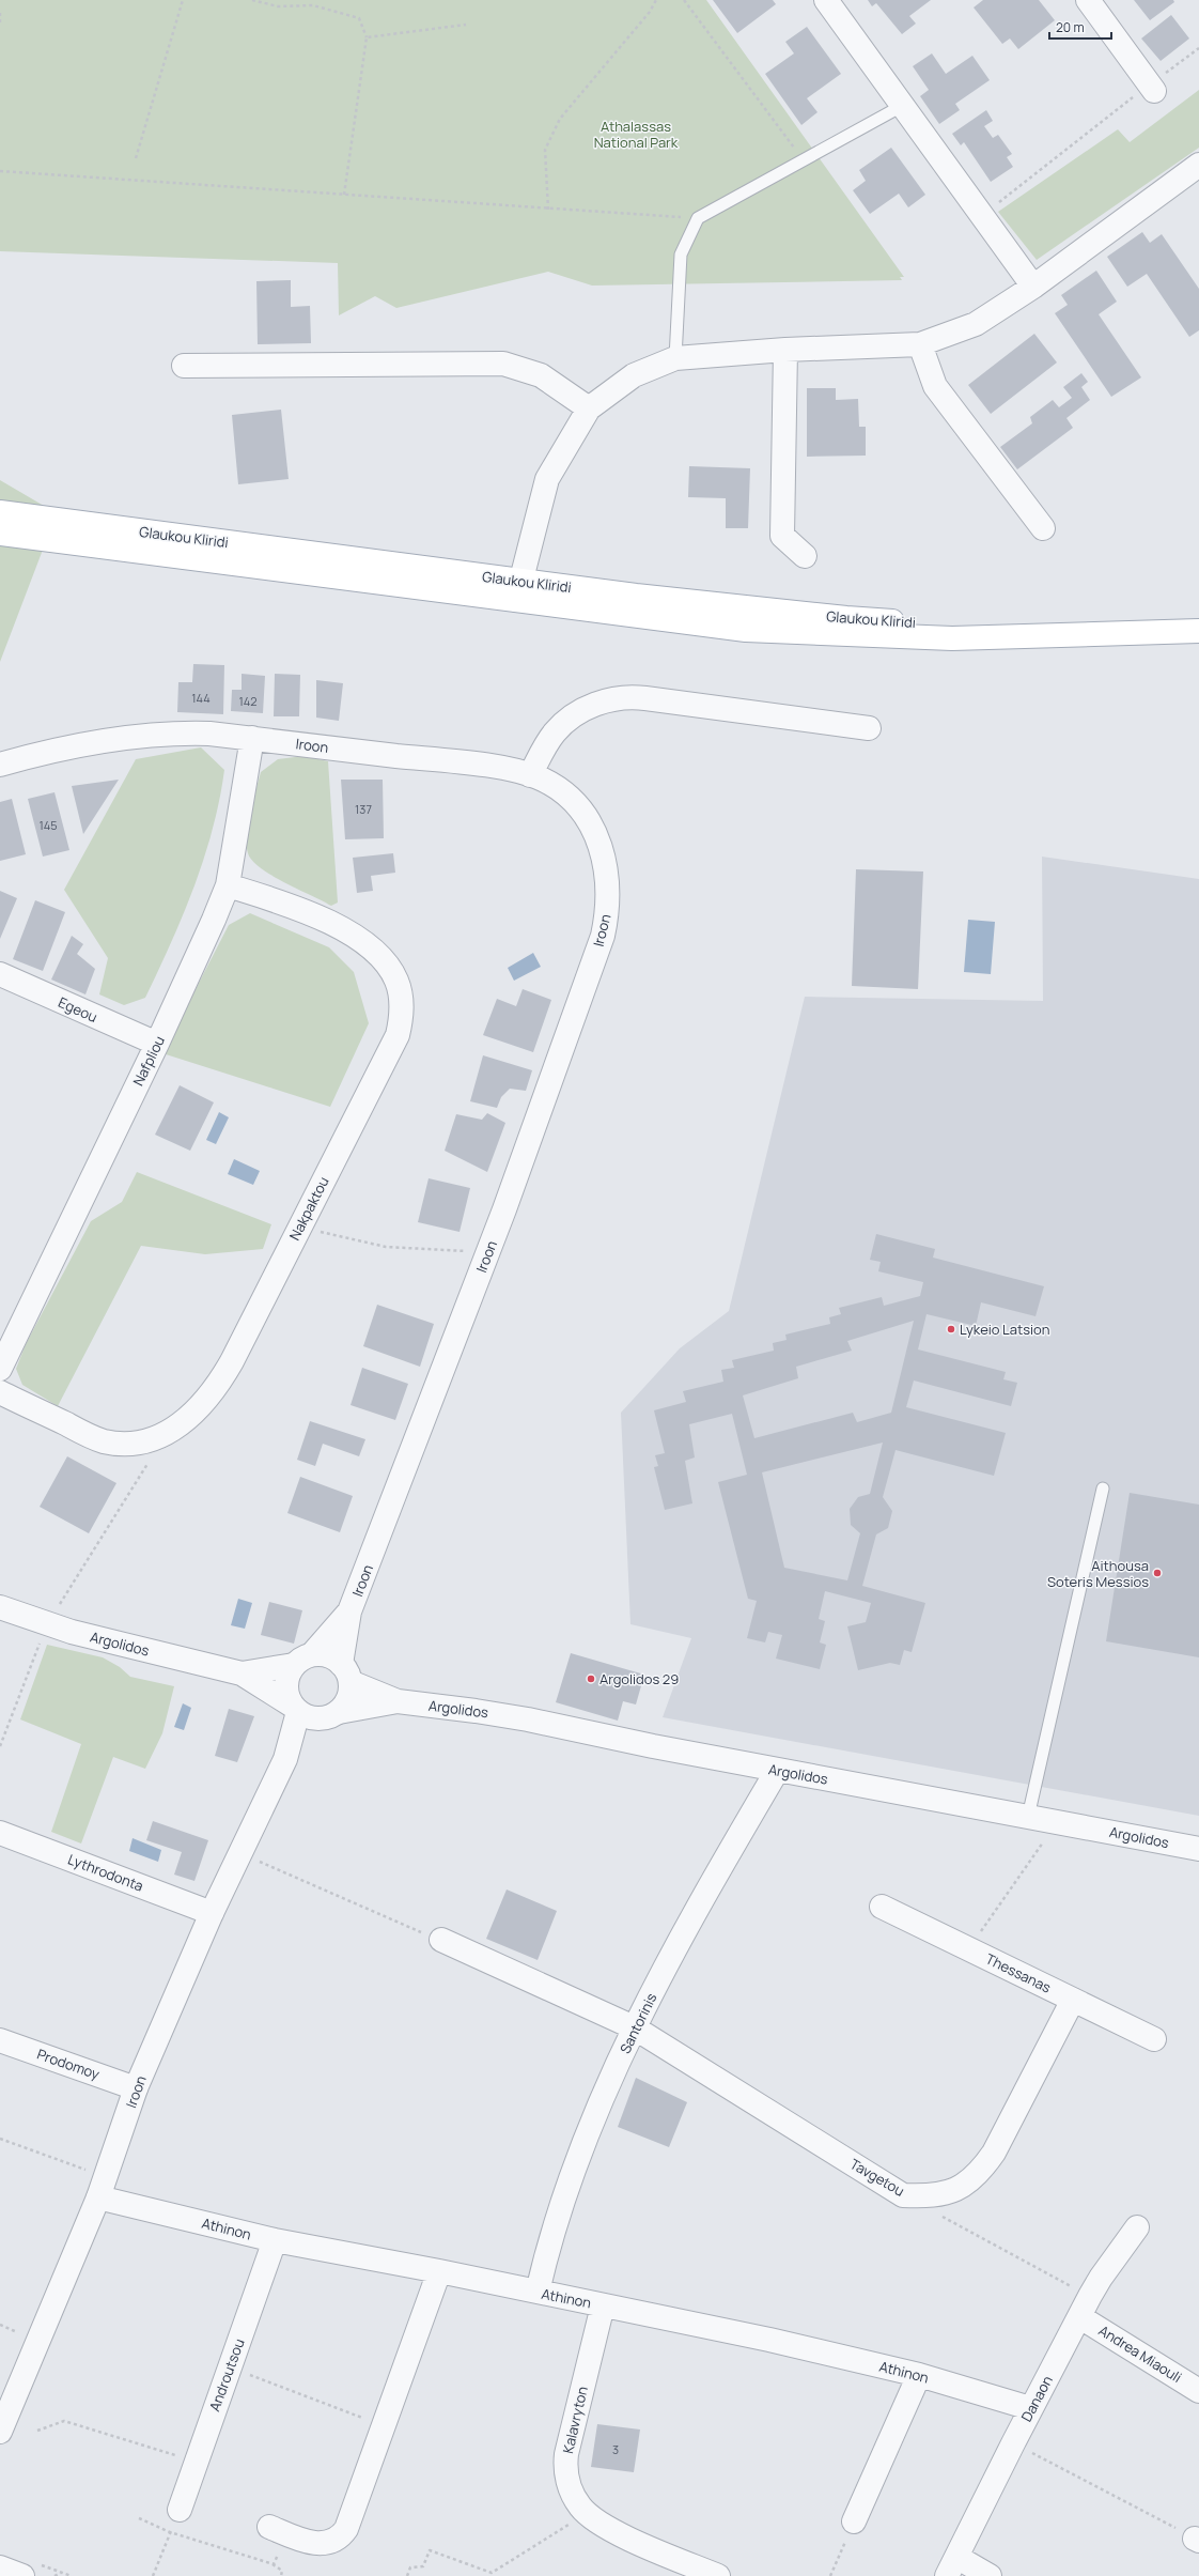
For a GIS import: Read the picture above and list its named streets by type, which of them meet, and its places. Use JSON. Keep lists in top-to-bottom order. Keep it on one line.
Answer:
{"streets":{"main road":["Glaukou Kliridi"],"street":["Iroon","Egeou","Nafpliou","Nakpaktou","Argolidos","Lythrodonta","Thessanas","Santorinis","Prodomoy","Tavgetou","Athinon","Andrea Miaouli","Androutsou","Danaon","Kalavryton"]},"crossings":[["Iroon","Nafpliou"],["Iroon","Argolidos"],["Iroon","Lythrodonta"],["Iroon","Prodomoy"],["Iroon","Athinon"],["Egeou","Nafpliou"],["Nafpliou","Nakpaktou"],["Argolidos","Santorinis"],["Thessanas","Tavgetou"],["Santorinis","Tavgetou"],["Santorinis","Athinon"],["Athinon","Androutsou"],["Athinon","Danaon"],["Athinon","Kalavryton"],["Andrea Miaouli","Danaon"]],"parks":["Athalassas National Park"],"places":["Lykeio Latsion","Aithousa Soteris Messios","Argolidos 29"],"house_numbers":["144","142","137","145","3"],"scale_bar":"20 m"}
